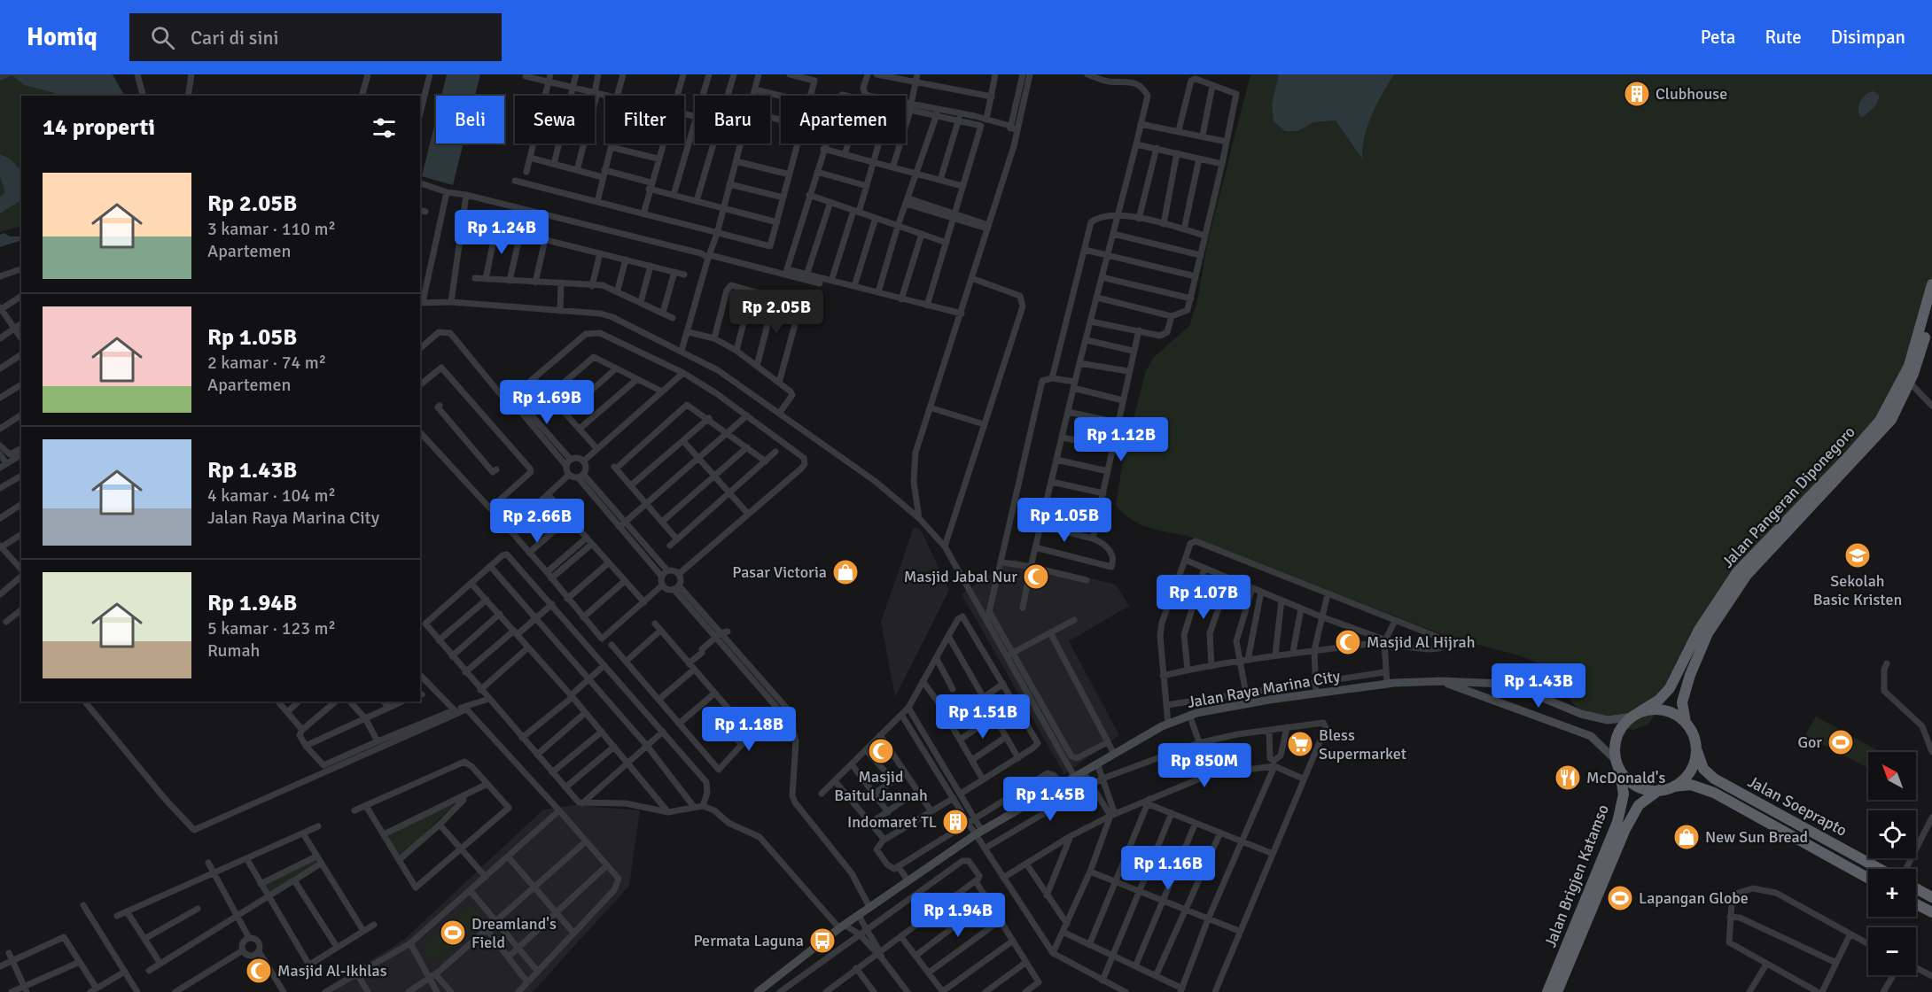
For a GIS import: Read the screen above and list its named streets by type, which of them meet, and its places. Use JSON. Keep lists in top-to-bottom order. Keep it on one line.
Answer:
{"streets":{"highway":["Jalan Pangeran Diponegoro","Jalan Soeprapto","Jalan Brigjen Katamso"],"main road":["Jalan Raya Marina City"]},"crossings":[["Jalan Pangeran Diponegoro","Jalan Raya Marina City"],["Jalan Pangeran Diponegoro","Jalan Soeprapto"],["Jalan Pangeran Diponegoro","Jalan Brigjen Katamso"],["Jalan Raya Marina City","Jalan Soeprapto"],["Jalan Raya Marina City","Jalan Brigjen Katamso"],["Jalan Soeprapto","Jalan Brigjen Katamso"]],"places":{"building":["Clubhouse","Indomaret TL"],"school or university":["Sekolah Basic Kristen"],"shop":["Pasar Victoria","New Sun Bread"],"mosque":["Masjid Jabal Nur","Masjid Al Hijrah","Masjid Baitul Jannah","Masjid Al-Ikhlas"],"sports":["Gor","Lapangan Globe","Dreamland's Field"],"supermarket":["Bless Supermarket"],"restaurant":["McDonald's"],"bus stop":["Permata Laguna"]},"north":"top left","page":{"header":"Homiq","search":"Cari di sini","nav":["Peta","Rute","Disimpan"],"chip":["Beli","Sewa","Filter","Baru","Apartemen"],"heading":"14 properti","list":[{"name":"Rp 2.05B","note":"3 kamar · 110 m² · Apartemen"},{"name":"Rp 1.05B","note":"2 kamar · 74 m² · Apartemen"},{"name":"Rp 1.43B","note":"4 kamar · 104 m² · Jalan Raya Marina City"},{"name":"Rp 1.94B","note":"5 kamar · 123 m² · Rumah"}],"price":["Rp 1.24B","Rp 2.05B","Rp 1.69B","Rp 1.12B","Rp 1.05B","Rp 2.66B","Rp 1.07B","Rp 1.43B","Rp 1.51B","Rp 1.18B","Rp 850M","Rp 1.45B","Rp 1.16B","Rp 1.94B"],"map_buttons":["+","−"]}}
